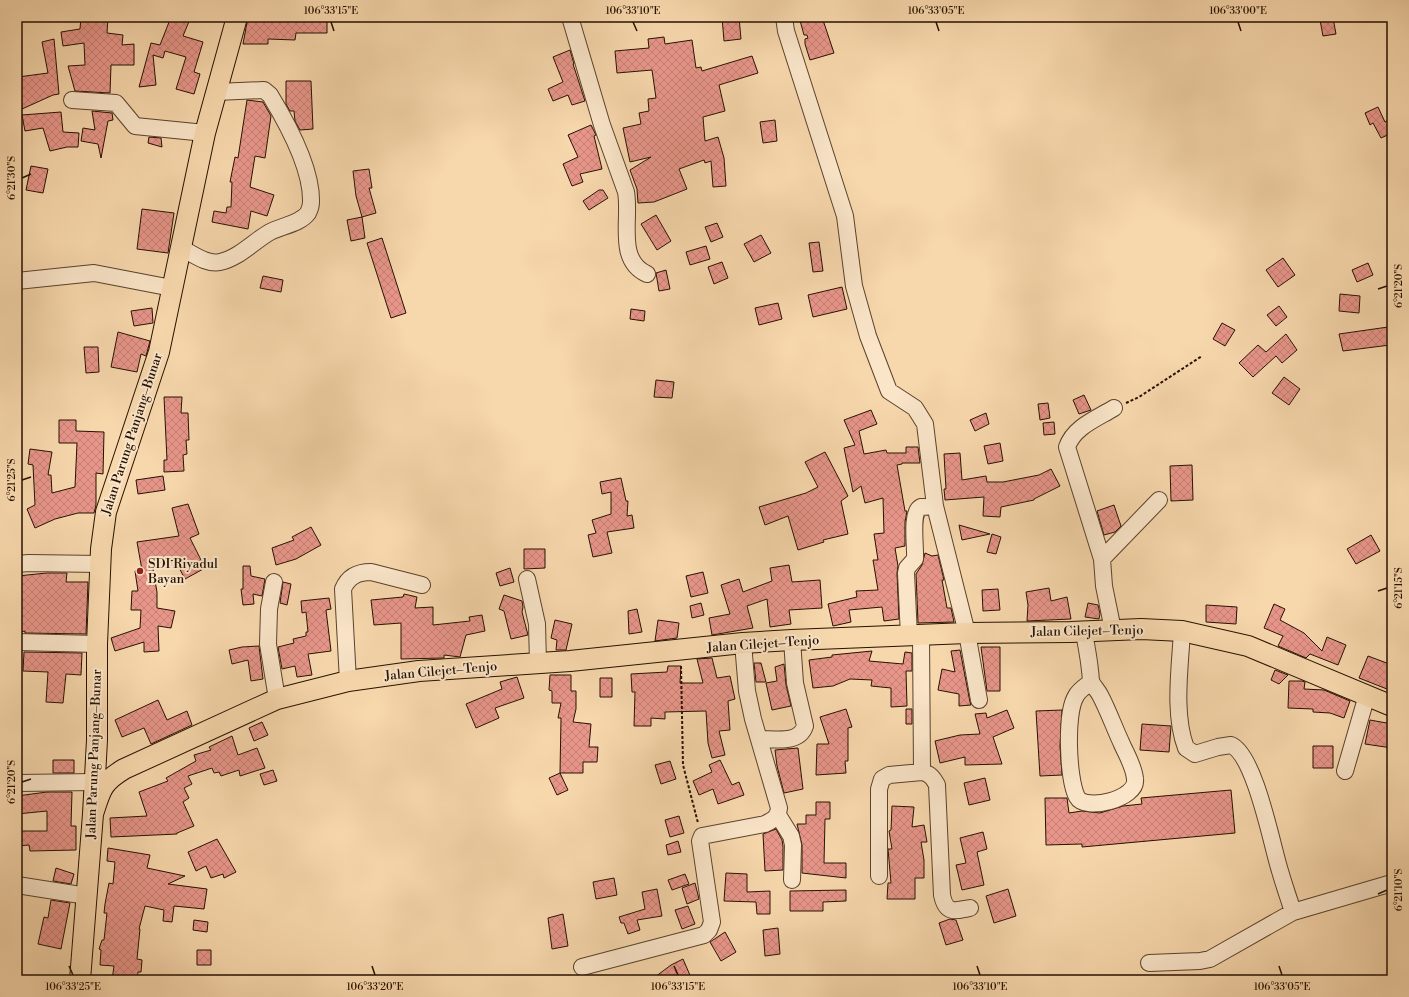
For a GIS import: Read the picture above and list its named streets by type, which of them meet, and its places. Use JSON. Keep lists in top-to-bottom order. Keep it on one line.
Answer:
{"streets":{"main road":["Jalan Parung Panjang–Bunar","Jalan Cilejet–Tenjo"]},"crossings":[["Jalan Parung Panjang–Bunar","Jalan Cilejet–Tenjo"]],"places":["SDI Riyadul Bayan"],"coordinates":["106°33'15\"E","106°33'10\"E","106°33'05\"E","106°33'00\"E","6°21'30\"S","6°21'20\"S","6°21'25\"S","6°21'15\"S","6°21'10\"S","106°33'25\"E","106°33'20\"E"]}
